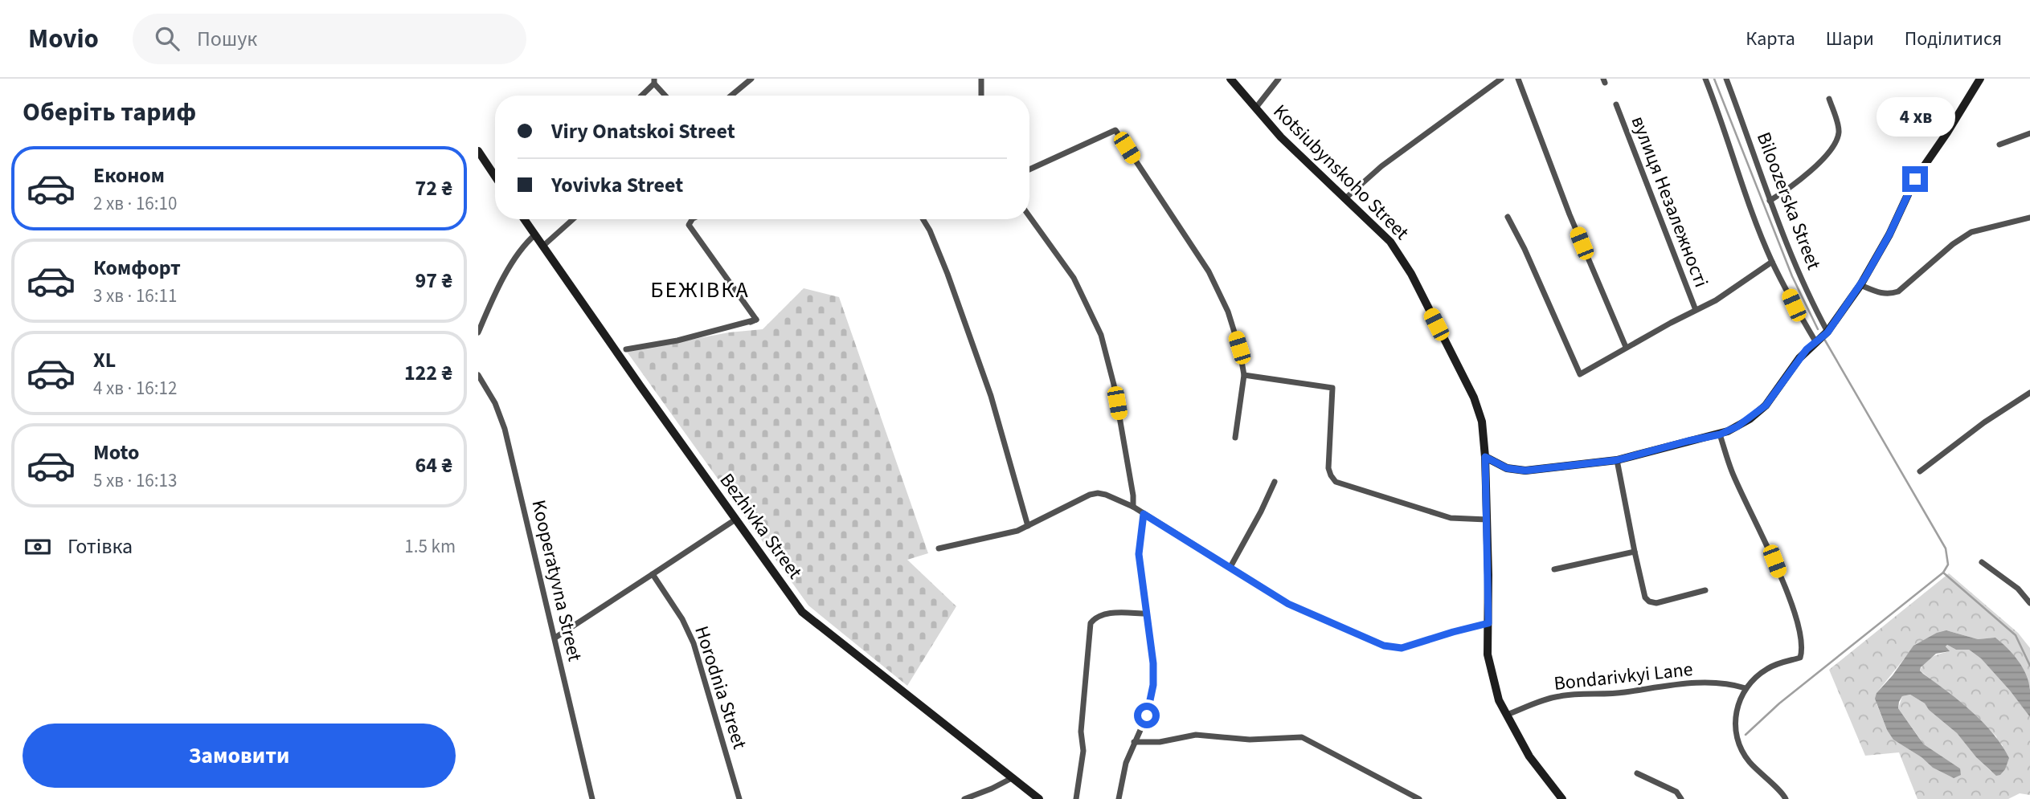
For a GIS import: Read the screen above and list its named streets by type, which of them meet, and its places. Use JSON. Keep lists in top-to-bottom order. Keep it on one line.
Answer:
{"streets":{"street":["Kotsiubynskoho Street","Biloozerska Street","вулиця Незалежності","Bezhivka Street","Kooperatyvna Street","Bondarivkyi Lane","Horodnia Street"]},"crossings":[["Kotsiubynskoho Street","Bondarivkyi Lane"]],"districts":["БЕЖІВКА"],"page":{"header":"Movio","search":"Пошук","nav":["Карта","Шари","Поділитися"],"heading":"Оберіть тариф","banner":["Viry Onatskoi Street","Yovivka Street"],"bubble":"4 хв","list":[{"name":"Економ","note":"2 хв · 16:10","value":"72 ₴"},{"name":"Комфорт","note":"3 хв · 16:11","value":"97 ₴"},{"name":"XL","note":"4 хв · 16:12","value":"122 ₴"},{"name":"Moto","note":"5 хв · 16:13","value":"64 ₴"}],"pay":["Готівка","1.5 km"],"buttons":"Замовити"}}
